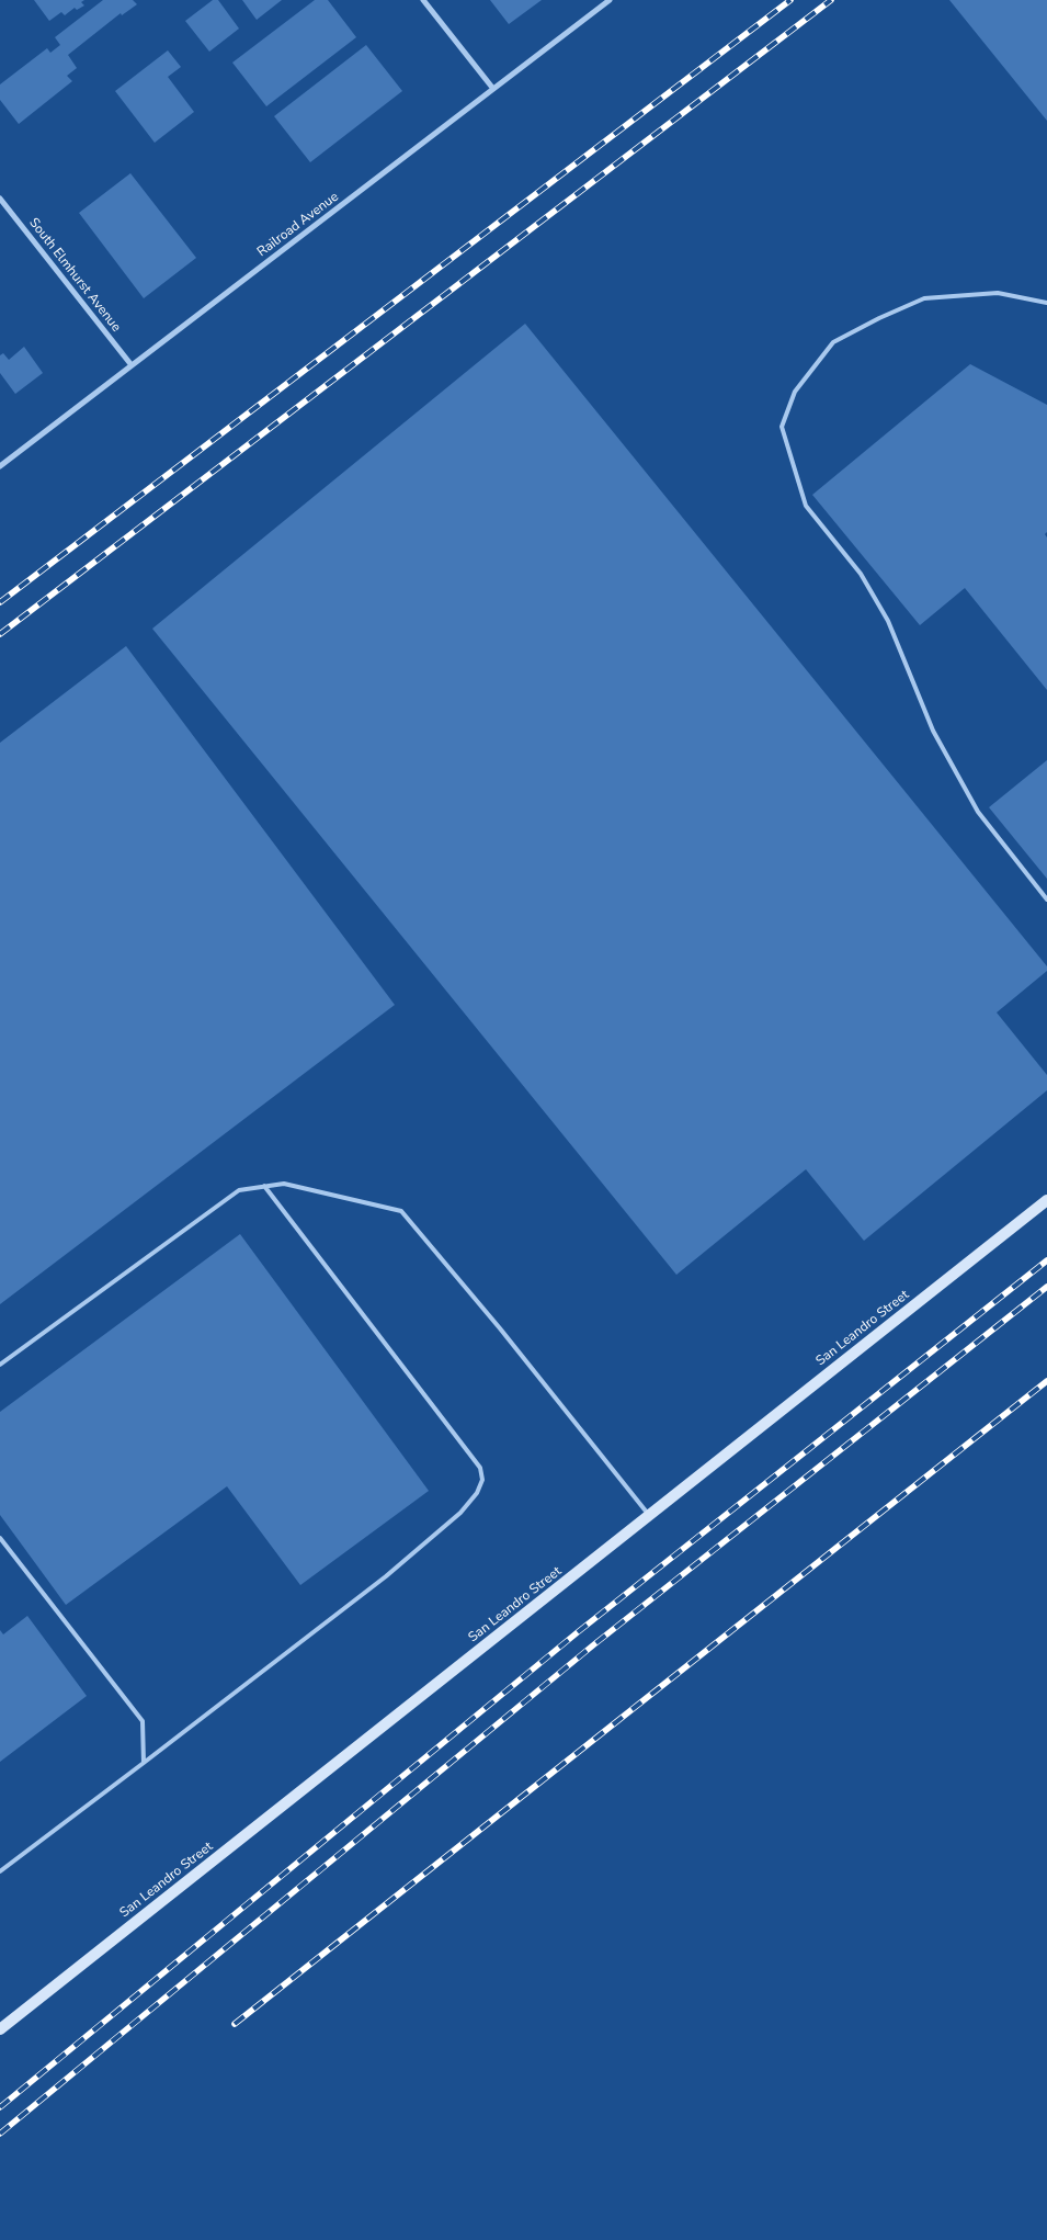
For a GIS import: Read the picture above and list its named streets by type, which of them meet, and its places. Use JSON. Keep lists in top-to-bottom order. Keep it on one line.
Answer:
{"streets":{"main road":["San Leandro Street"],"street":["Railroad Avenue","South Elmhurst Avenue"]},"crossings":[["Railroad Avenue","South Elmhurst Avenue"]]}
